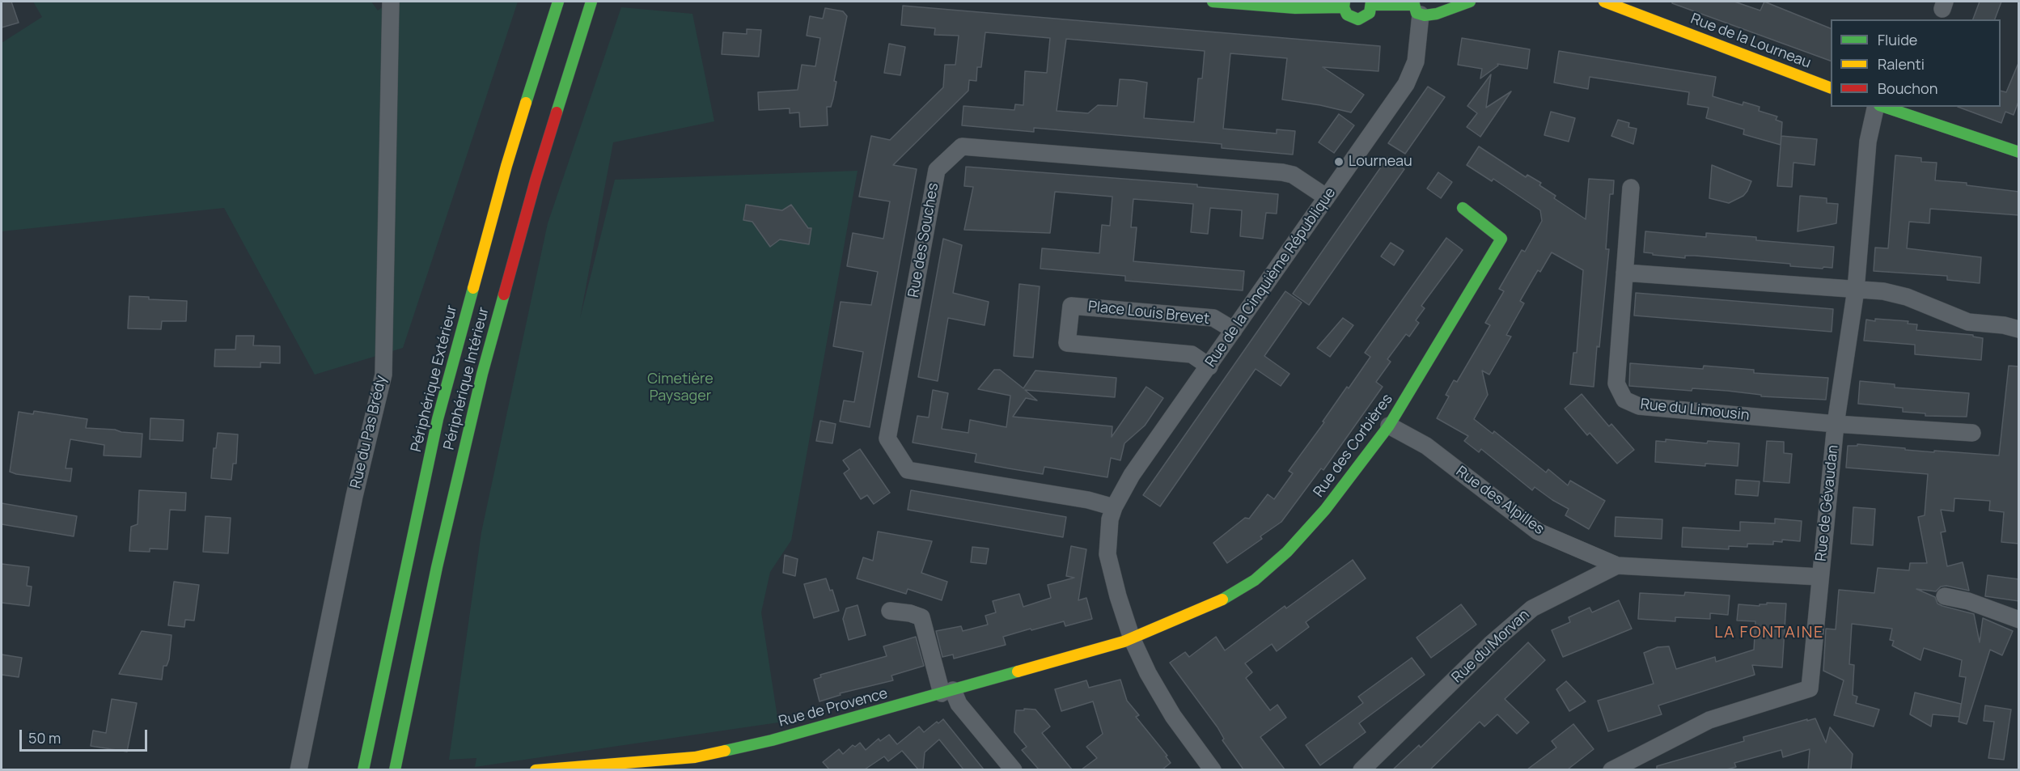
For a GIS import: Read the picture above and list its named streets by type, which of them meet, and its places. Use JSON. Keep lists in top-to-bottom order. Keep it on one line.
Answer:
{"streets":{"main road":["Rue de la Lourneau","Périphérique Extérieur","Périphérique Intérieur","Rue des Corbières","Rue de Provence"],"street":["Rue des Souches","Rue de la Cinquième République","Place Louis Brevet","Rue du Limousin","Rue du Pas Brédy","Rue des Alpilles","Rue de Gévaudan","Rue du Morvan"]},"crossings":[["Rue des Souches","Rue de la Cinquième République"],["Rue de la Cinquième République","Place Louis Brevet"],["Rue de la Cinquième République","Rue des Corbières"],["Rue de la Cinquième République","Rue de Provence"],["Rue du Limousin","Rue de Gévaudan"],["Rue des Corbières","Rue des Alpilles"],["Rue des Corbières","Rue de Provence"],["Rue des Alpilles","Rue du Morvan"],["Rue de Gévaudan","Rue du Morvan"]],"districts":["LA FONTAINE"],"parks":["Cimetière Paysager"],"places":["Lourneau"],"legend":["Fluide","Ralenti","Bouchon"],"scale_bar":"50 m"}
